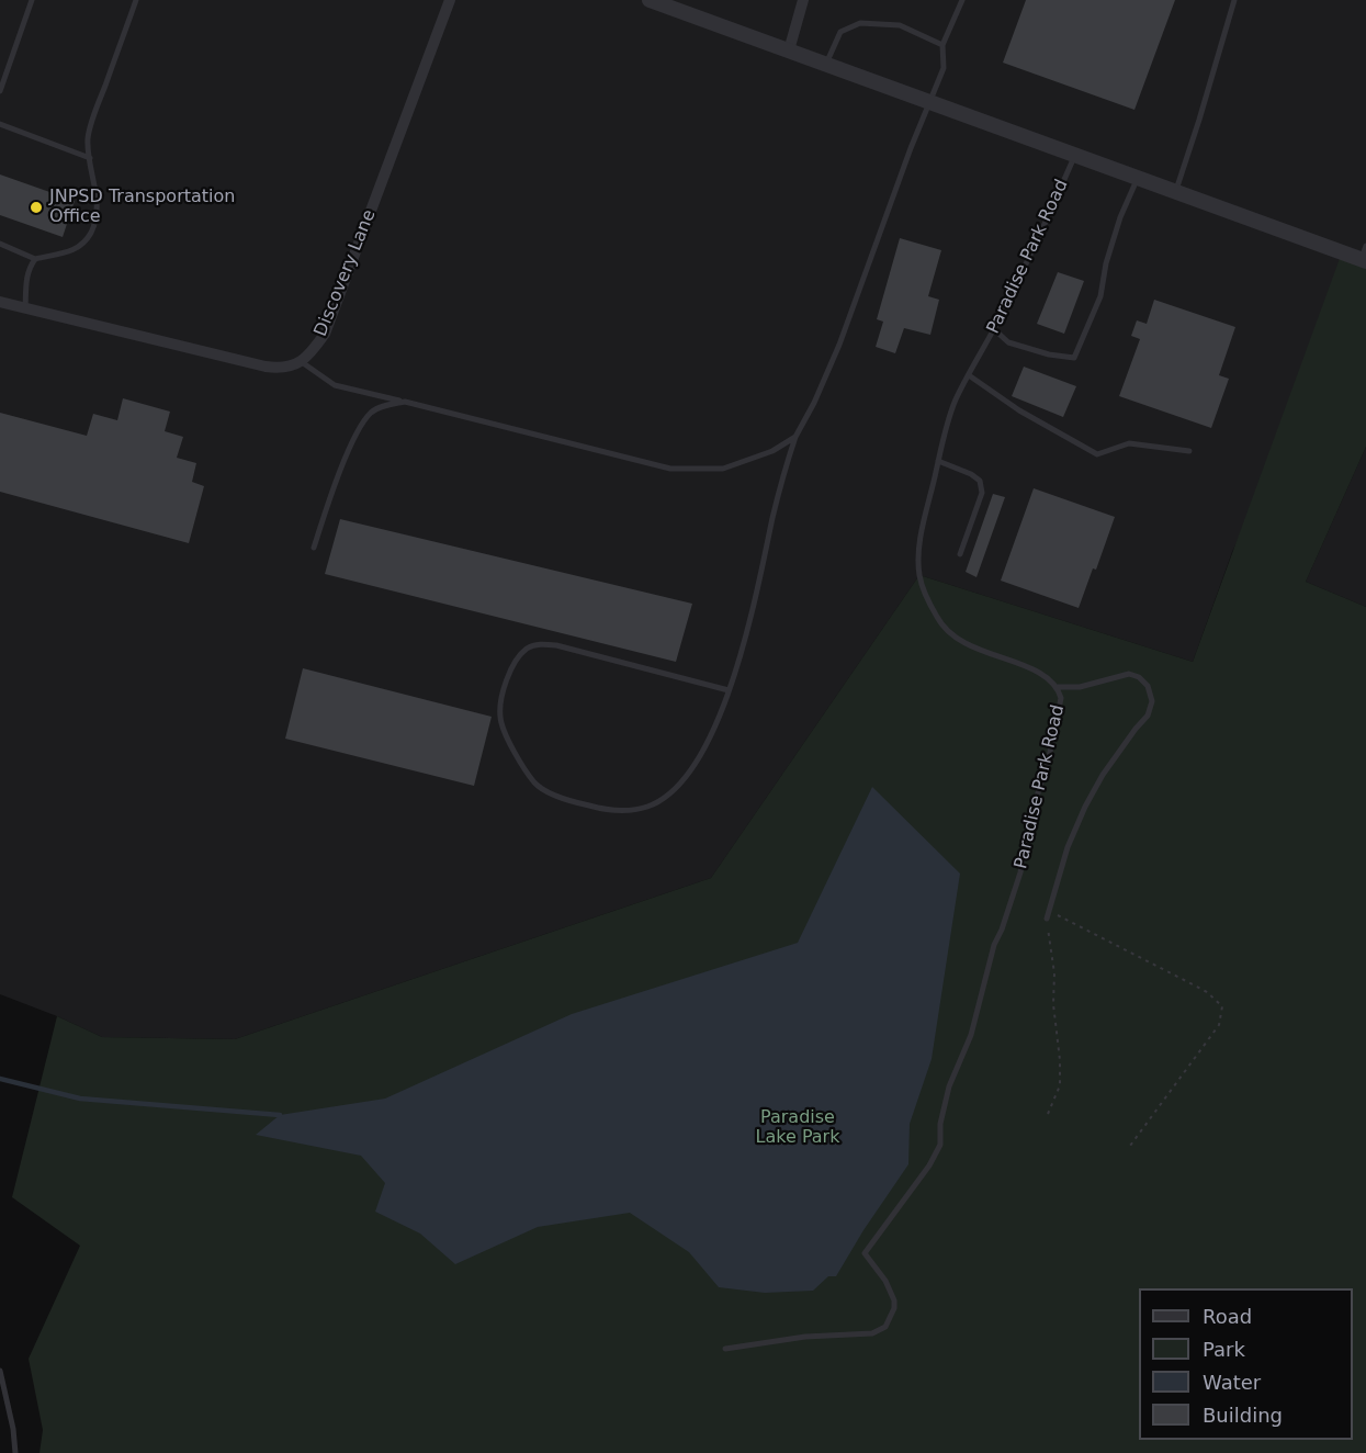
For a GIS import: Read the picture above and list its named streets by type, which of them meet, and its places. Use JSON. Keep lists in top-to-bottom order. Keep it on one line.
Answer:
{"streets":{"street":["Discovery Lane"],"lane":["Paradise Park Road"]},"parks":["Paradise Lake Park"],"places":["JNPSD Transportation Office"],"legend":["Road","Park","Water","Building"]}
